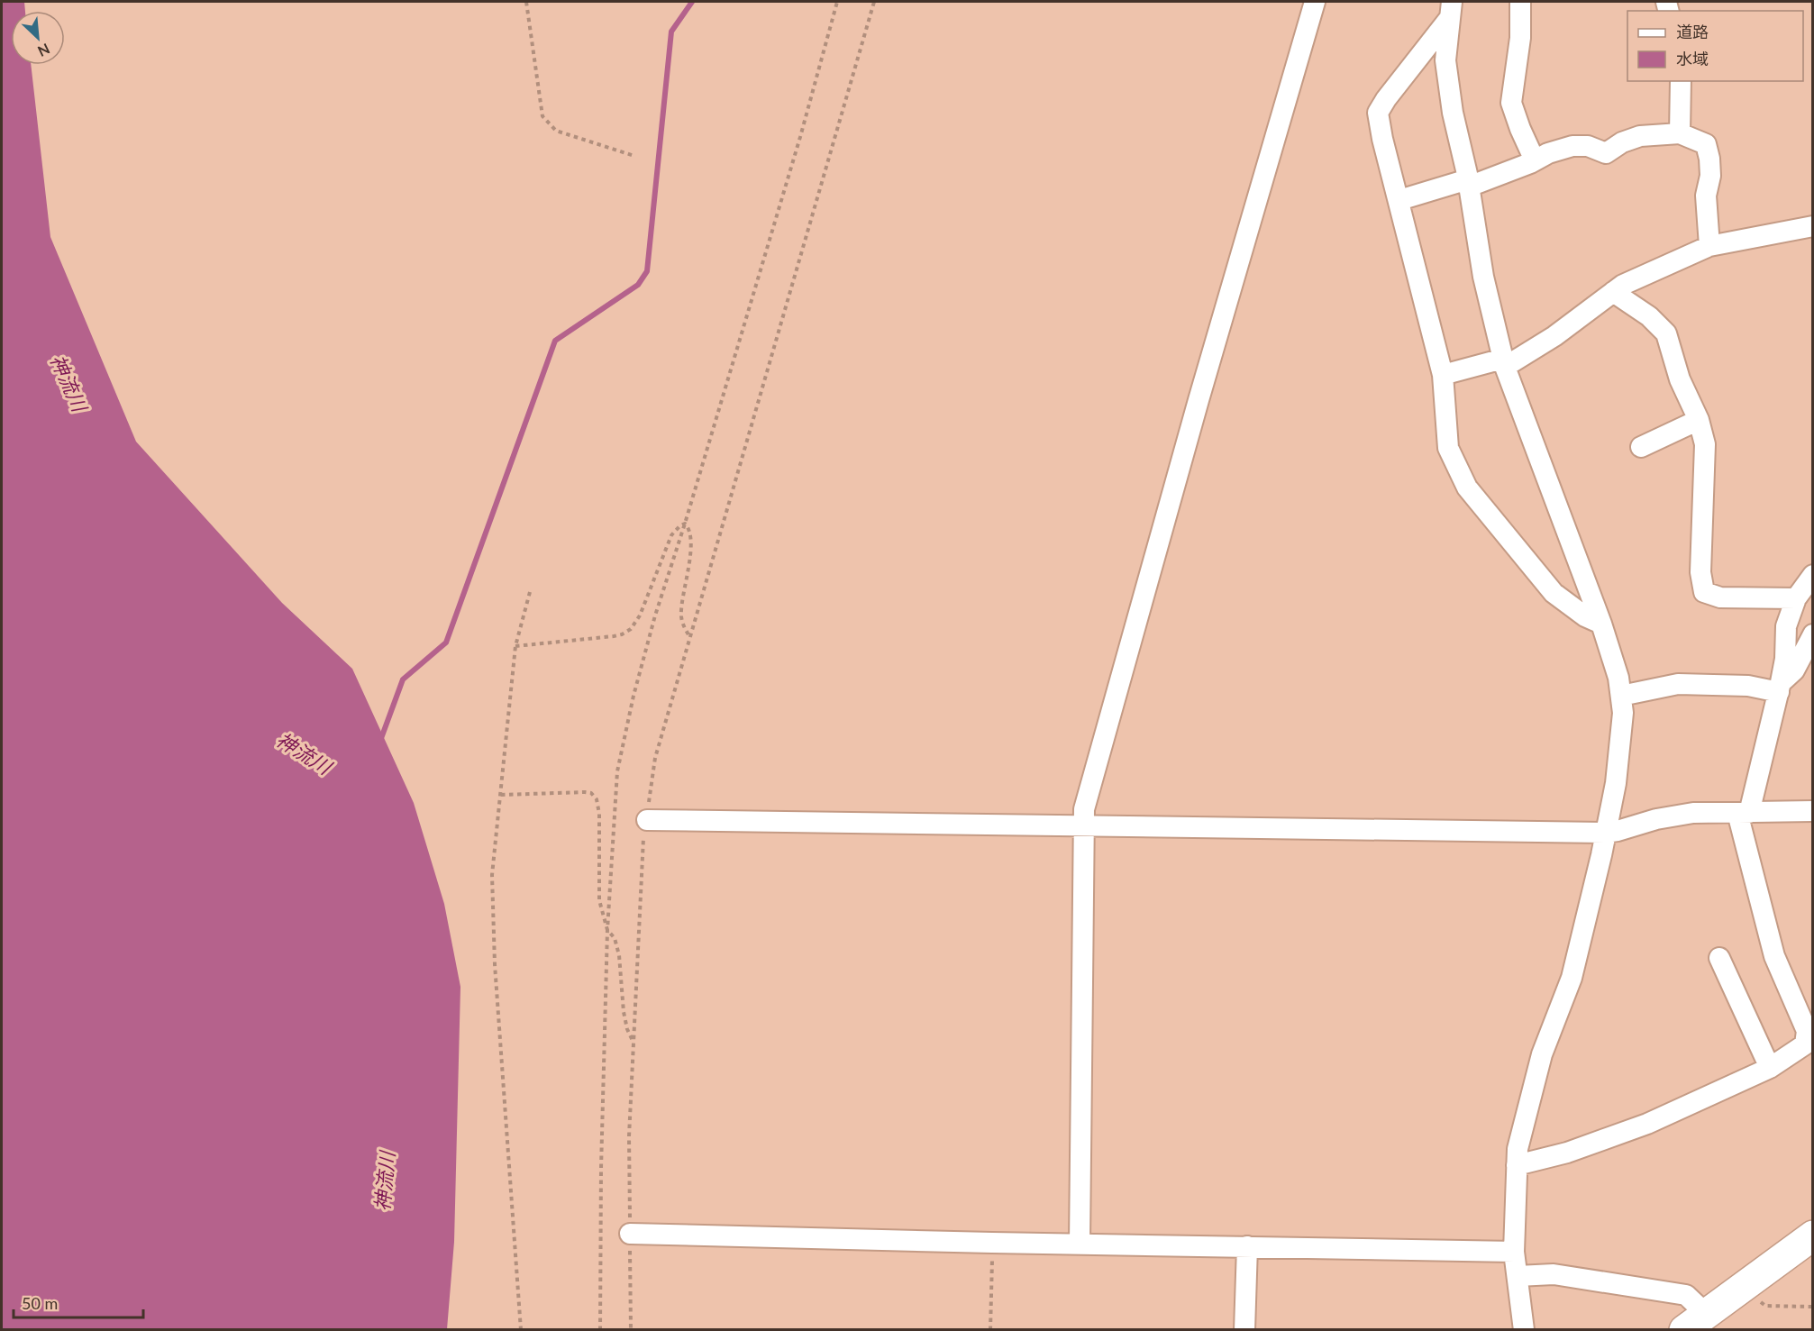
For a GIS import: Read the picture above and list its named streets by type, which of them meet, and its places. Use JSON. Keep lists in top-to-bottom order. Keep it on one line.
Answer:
{"water":["神流川"],"legend":["道路","水域"],"scale_bar":"50 m","north":"bottom right"}
